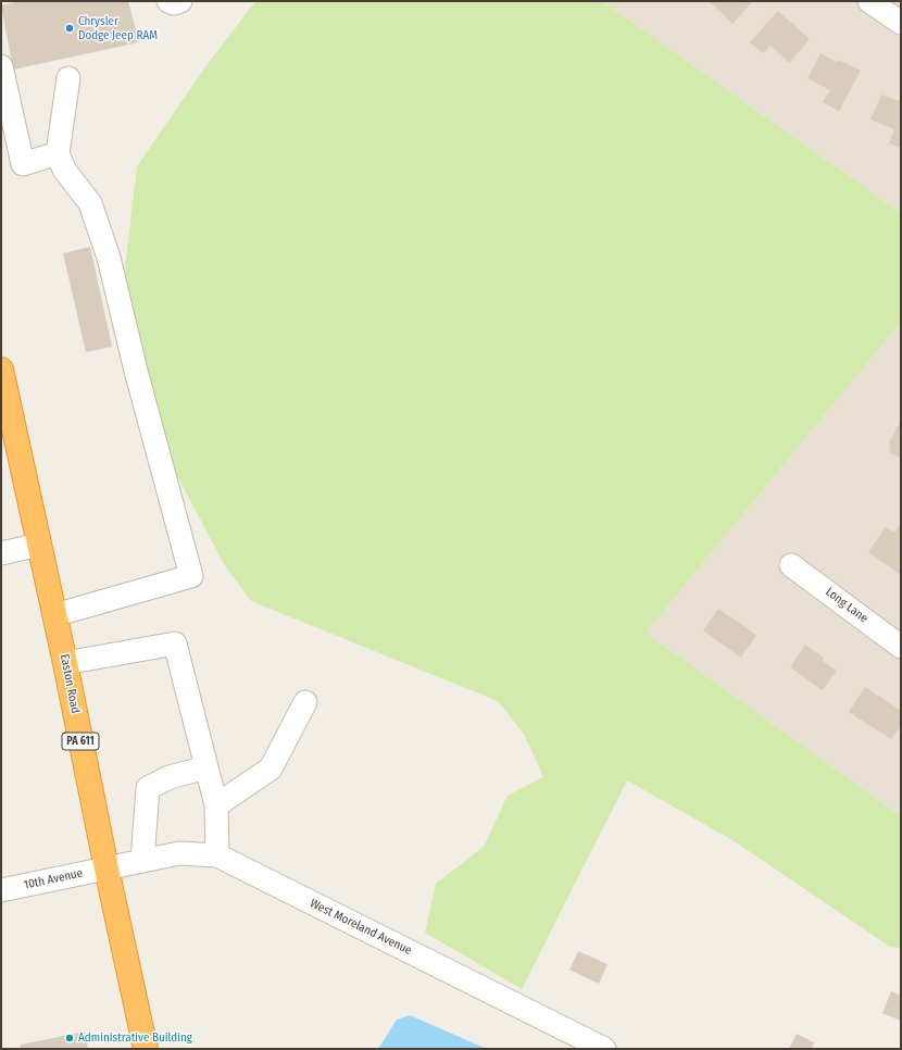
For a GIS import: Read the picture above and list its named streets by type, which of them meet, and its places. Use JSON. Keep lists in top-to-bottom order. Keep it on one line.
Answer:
{"streets":{"highway":["Easton Road","PA 611"],"street":["Long Lane","10th Avenue","West Moreland Avenue"]},"crossings":[["Easton Road","10th Avenue"],["Easton Road","West Moreland Avenue"],["10th Avenue","West Moreland Avenue"]],"places":["Chrysler Dodge Jeep RAM","Administrative Building"]}
